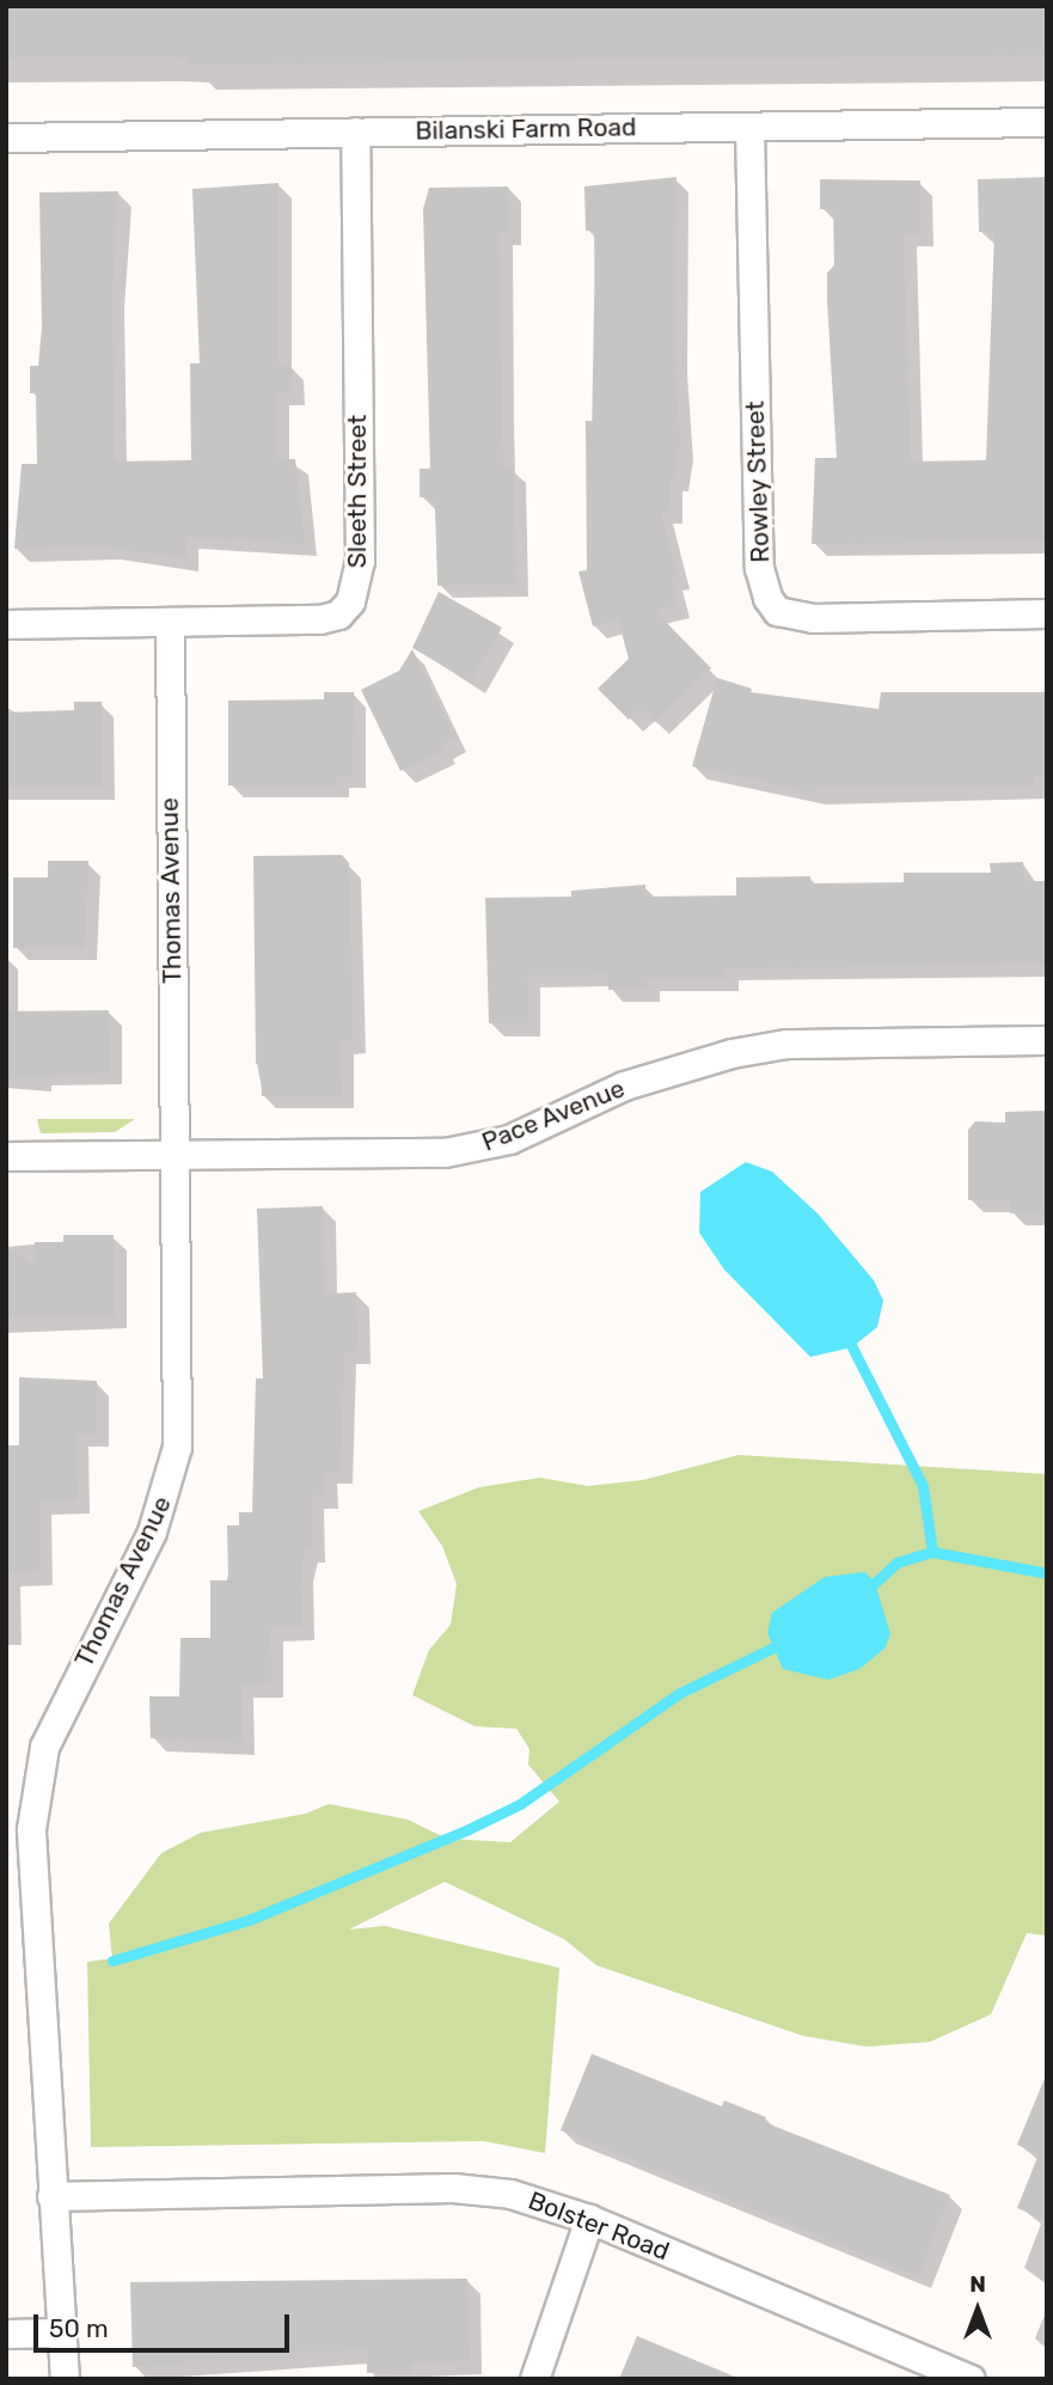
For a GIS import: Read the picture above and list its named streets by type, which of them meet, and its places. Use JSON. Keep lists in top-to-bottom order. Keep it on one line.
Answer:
{"streets":{"street":["Bilanski Farm Road","Rowley Street","Sleeth Street","Thomas Avenue","Pace Avenue","Bolster Road"]},"crossings":[["Bilanski Farm Road","Rowley Street"],["Bilanski Farm Road","Sleeth Street"],["Sleeth Street","Thomas Avenue"],["Thomas Avenue","Pace Avenue"],["Thomas Avenue","Bolster Road"]],"scale_bar":"50 m","north":"top"}
